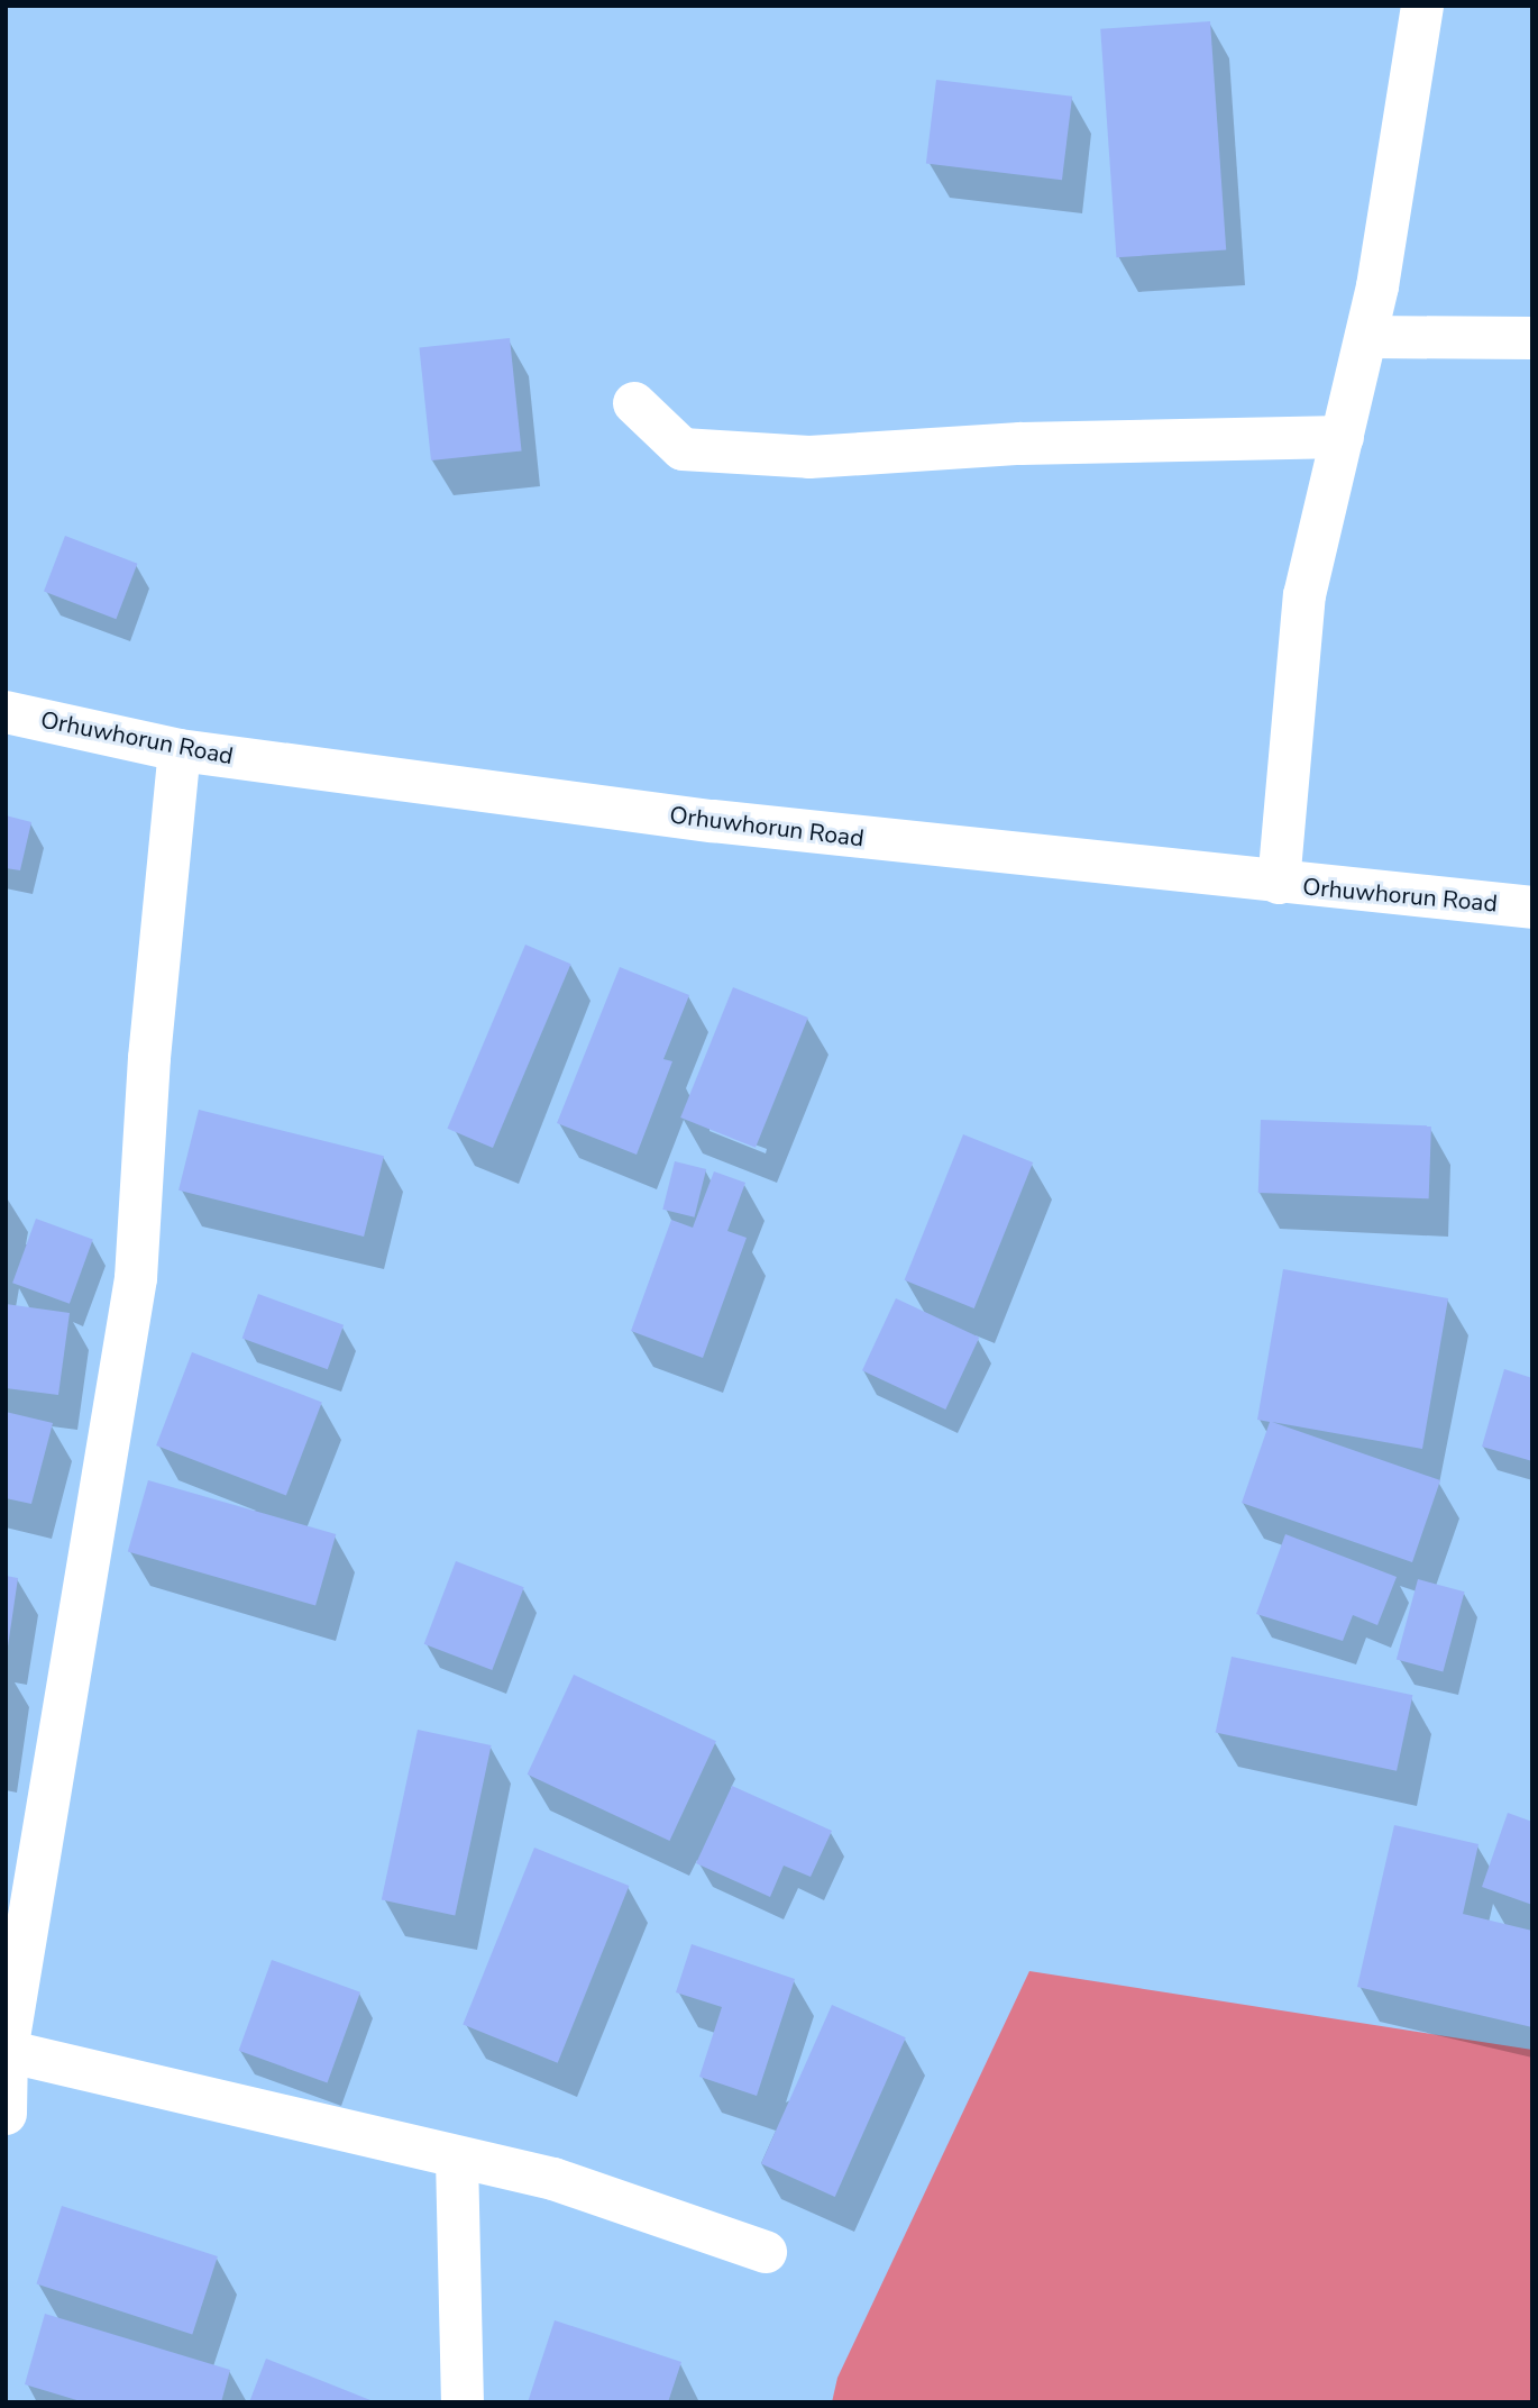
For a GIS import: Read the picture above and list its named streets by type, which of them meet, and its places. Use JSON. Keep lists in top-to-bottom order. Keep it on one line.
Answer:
{"streets":{"street":["Orhuwhorun Road"]}}
